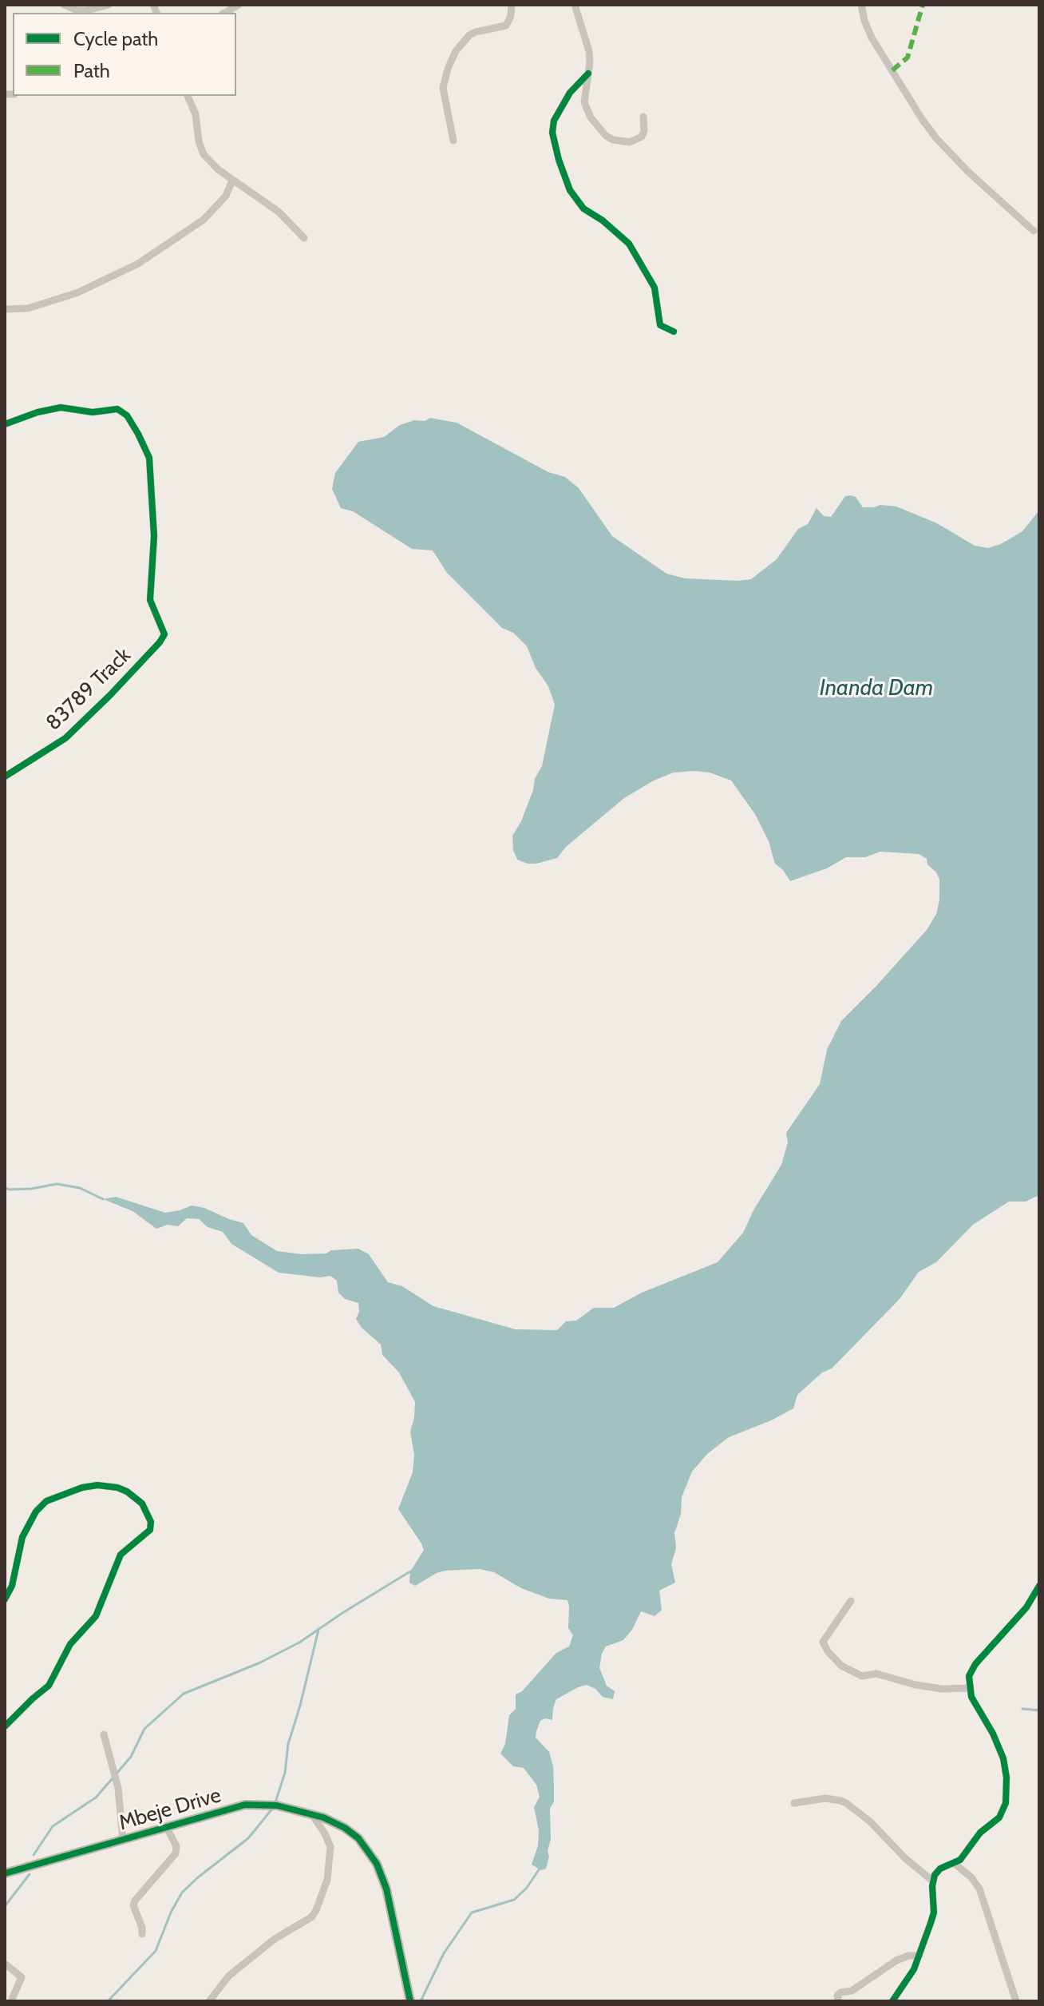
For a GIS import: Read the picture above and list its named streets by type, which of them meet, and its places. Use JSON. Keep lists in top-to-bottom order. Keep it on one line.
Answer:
{"streets":{"street":["83789 Track","Mbeje Drive"]},"water":["Inanda Dam"],"legend":["Cycle path","Path"]}
